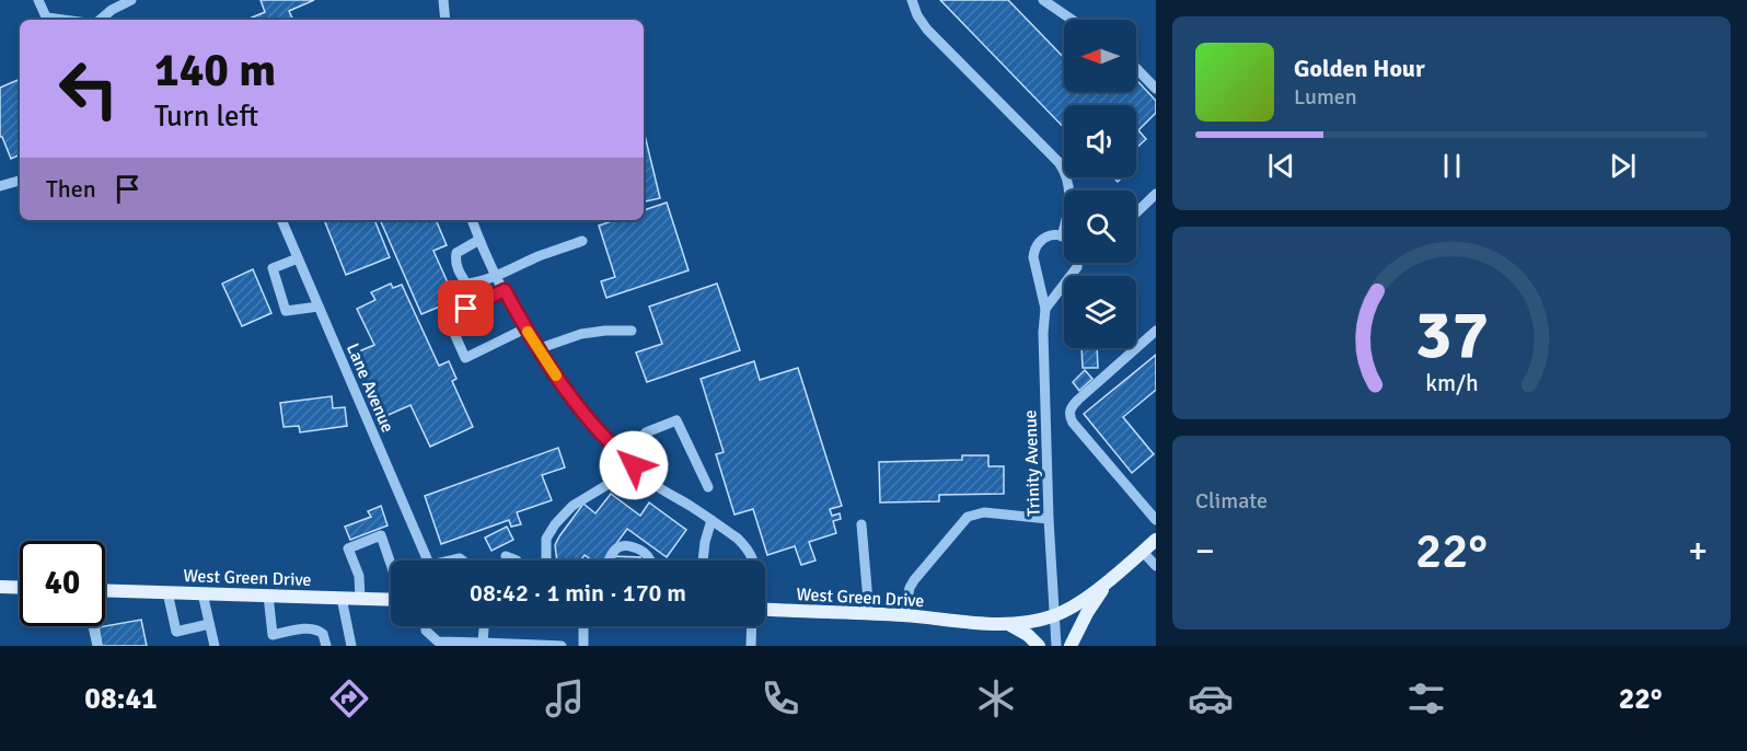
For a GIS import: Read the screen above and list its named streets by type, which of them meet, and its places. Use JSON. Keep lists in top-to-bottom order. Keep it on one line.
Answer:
{"streets":{"main road":["West Green Drive"],"street":["Lane Avenue","Trinity Avenue"]},"crossings":[["Trinity Avenue","West Green Drive"]],"north":"left","page":{"turn":["140 m","Turn left"],"song":["Golden Hour","Lumen"],"then":"Then","tile":"Climate","heat":["−","22°","+"],"limit":"40","trip":"08:42 · 1 min · 170 m","tabs":["08:41","22°"],"gauge":["37","km/h"]}}
